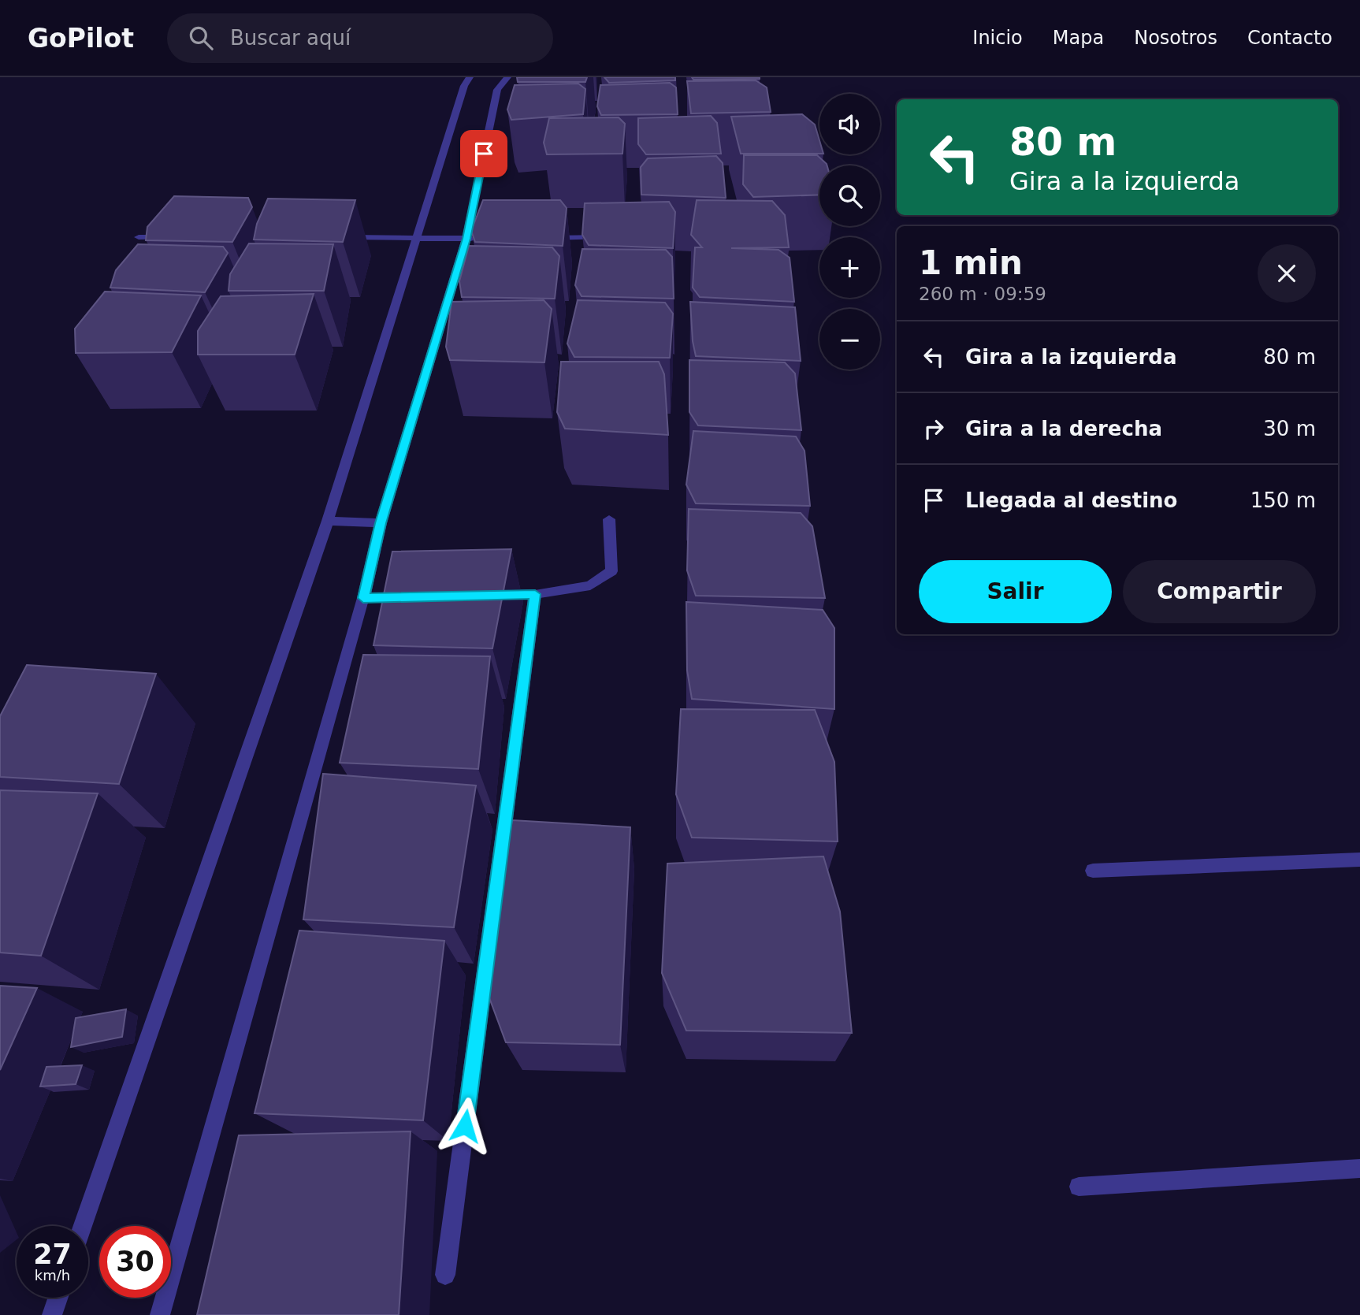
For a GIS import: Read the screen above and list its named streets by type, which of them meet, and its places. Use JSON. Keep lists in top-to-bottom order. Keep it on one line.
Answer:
{"page":{"header":"GoPilot","search":"Buscar aquí","nav":["Inicio","Mapa","Nosotros","Contacto"],"map_buttons":["+","−"],"turn":["80 m","Gira a la izquierda"],"heading":["1 min","260 m · 09:59"],"list":[{"name":"Gira a la izquierda","value":"80 m"},{"name":"Gira a la derecha","value":"30 m"},{"name":"Llegada al destino","value":"150 m"}],"buttons":["Salir","Compartir"],"speed":"27 km/h","limit":"30"}}
